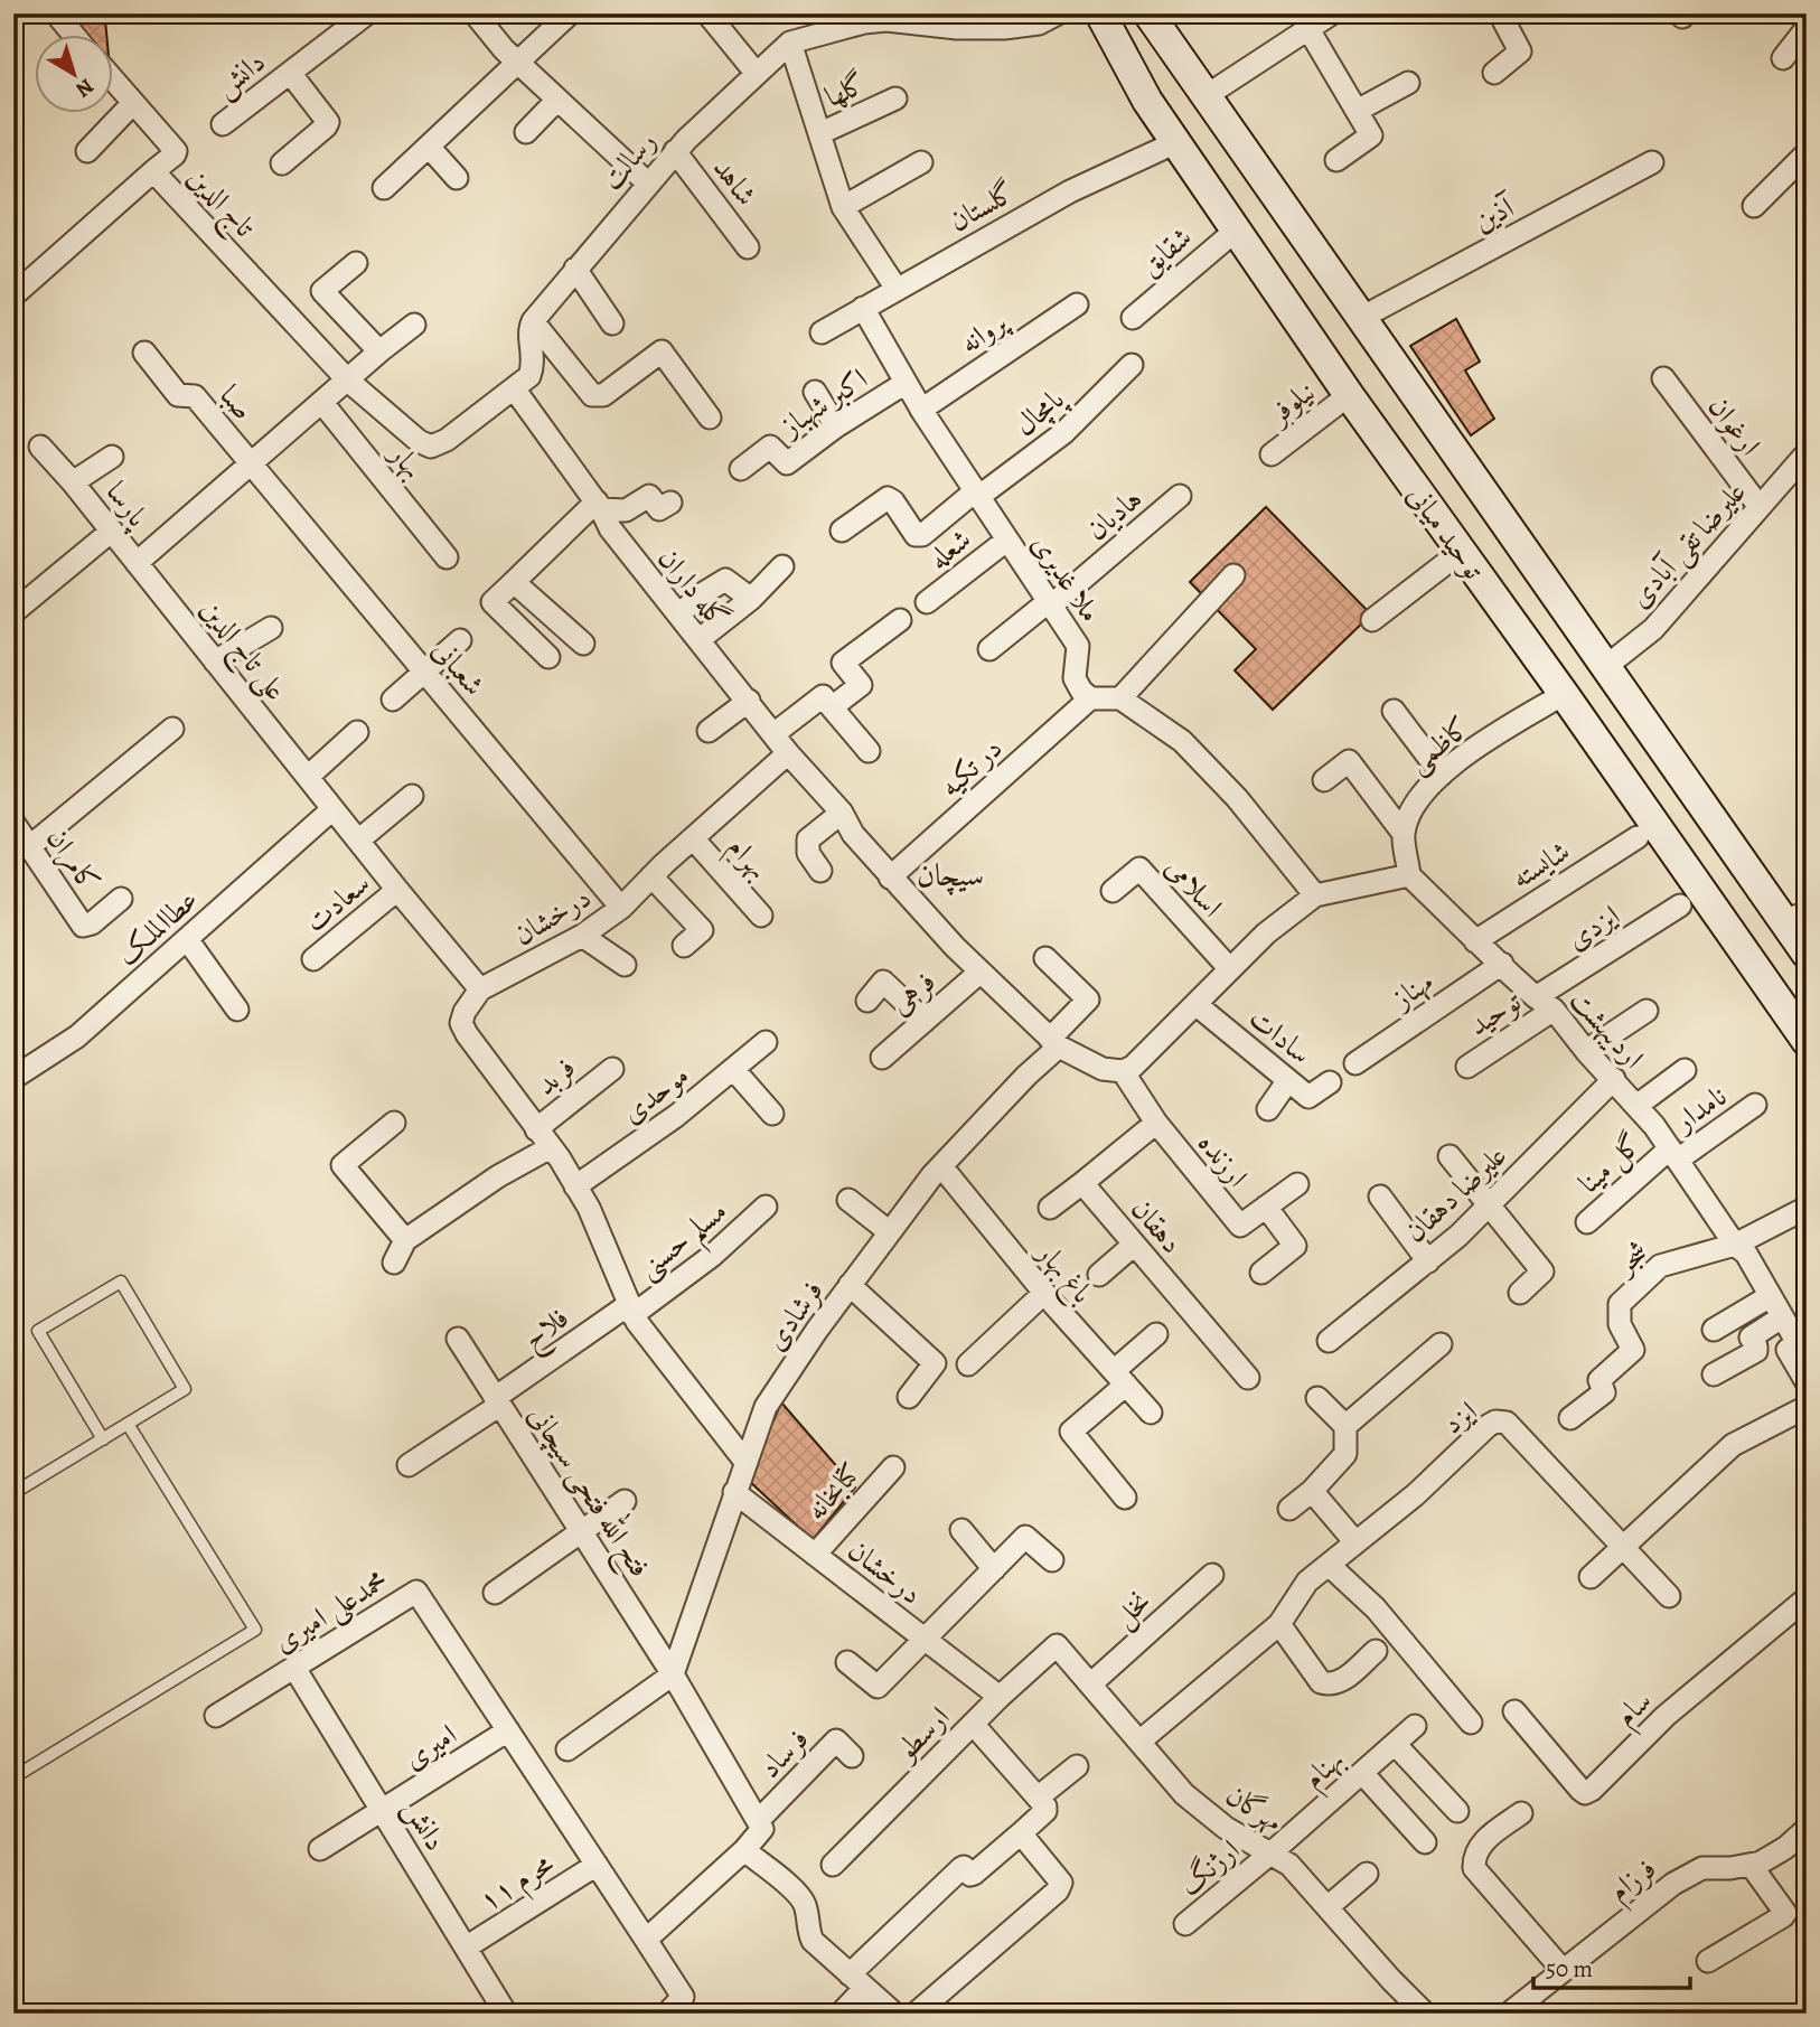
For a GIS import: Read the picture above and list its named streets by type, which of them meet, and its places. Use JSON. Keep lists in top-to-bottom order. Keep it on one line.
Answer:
{"streets":{"main road":["توحید میانی"],"street":["دانش","گلها","رسالت","شاهد","تاج الدین","گلستان","آذین","شقایق","پروانه","صبا","اکبر شهباز","نیلوفر","پامچال","ارغوان","بهار","پارسا","هادیان","علیرضا تقی آبادی","شعله","ملا غدیری","گله داران","علی تاج الدین","شعبانی","کاظمی","در تکیه","بهرام","کامران","شایسته","اسلامی","سعادت","درخشان","عطاالملک","ایزدی","مهناز","فرهی","توحید","اردیبهشت","سادات","فربد","موحدی","نامدار","ارزنده","گل مینا","علیرضا دهقان","دهقان","مسلم حسنی","شجر","باغ بهار","فرشادی","فلاح","ایزد","فتح الله فتحی سیچانی","کتابخانه","نخل","محمدعلی امیری","سام","ارسطو","امیری","فرساد","بهنام","مهرگان","ارژنگ","فرزام","۱۱ محرم"]},"crossings":[["دانش","محمدعلی امیری"],["دانش","امیری"],["دانش","۱۱ محرم"],["رسالت","شاهد"],["گلستان","توحید میانی"],["گلستان","ملا غدیری"],["آذین","توحید میانی"],["شقایق","توحید میانی"],["پروانه","ملا غدیری"],["صبا","شعبانی"],["اکبر شهباز","ملا غدیری"],["نیلوفر","توحید میانی"],["پامچال","ملا غدیری"],["ارغوان","علیرضا تقی آبادی"],["پارسا","علی تاج الدین"],["هادیان","ملا غدیری"],["توحید میانی","علیرضا تقی آبادی"],["توحید میانی","کاظمی"],["شعله","ملا غدیری"],["ملا غدیری","در تکیه"],["گله داران","در تکیه"],["گله داران","درخشان"],["گله داران","فرهی"],["علی تاج الدین","سعادت"],["علی تاج الدین","درخشان"],["علی تاج الدین","عطاالملک"],["شعبانی","درخشان"],["کاظمی","اردیبهشت"],["بهرام","درخشان"],["شایسته","اردیبهشت"],["درخشان","فرشادی"],["درخشان","کتابخانه"],["درخشان","ارسطو"],["ایزدی","توحید"],["ایزدی","اردیبهشت"],["مهناز","اردیبهشت"],["توحید","اردیبهشت"],["اردیبهشت","نامدار"],["اردیبهشت","گل مینا"],["اردیبهشت","علیرضا دهقان"],["اردیبهشت","شجر"],["نامدار","گل مینا"],["مسلم حسنی","فلاح"],["باغ بهار","فرشادی"],["فرشادی","فتح الله فتحی سیچانی"],["فلاح","فتح الله فتحی سیچانی"],["ایزد","مهرگان"],["نخل","مهرگان"],["محمدعلی امیری","امیری"],["محمدعلی امیری","۱۱ محرم"],["ارسطو","مهرگان"],["بهنام","مهرگان"],["بهنام","ارژنگ"],["مهرگان","ارژنگ"]],"districts":["سیچان"],"scale_bar":"50 m","north":"bottom right"}
